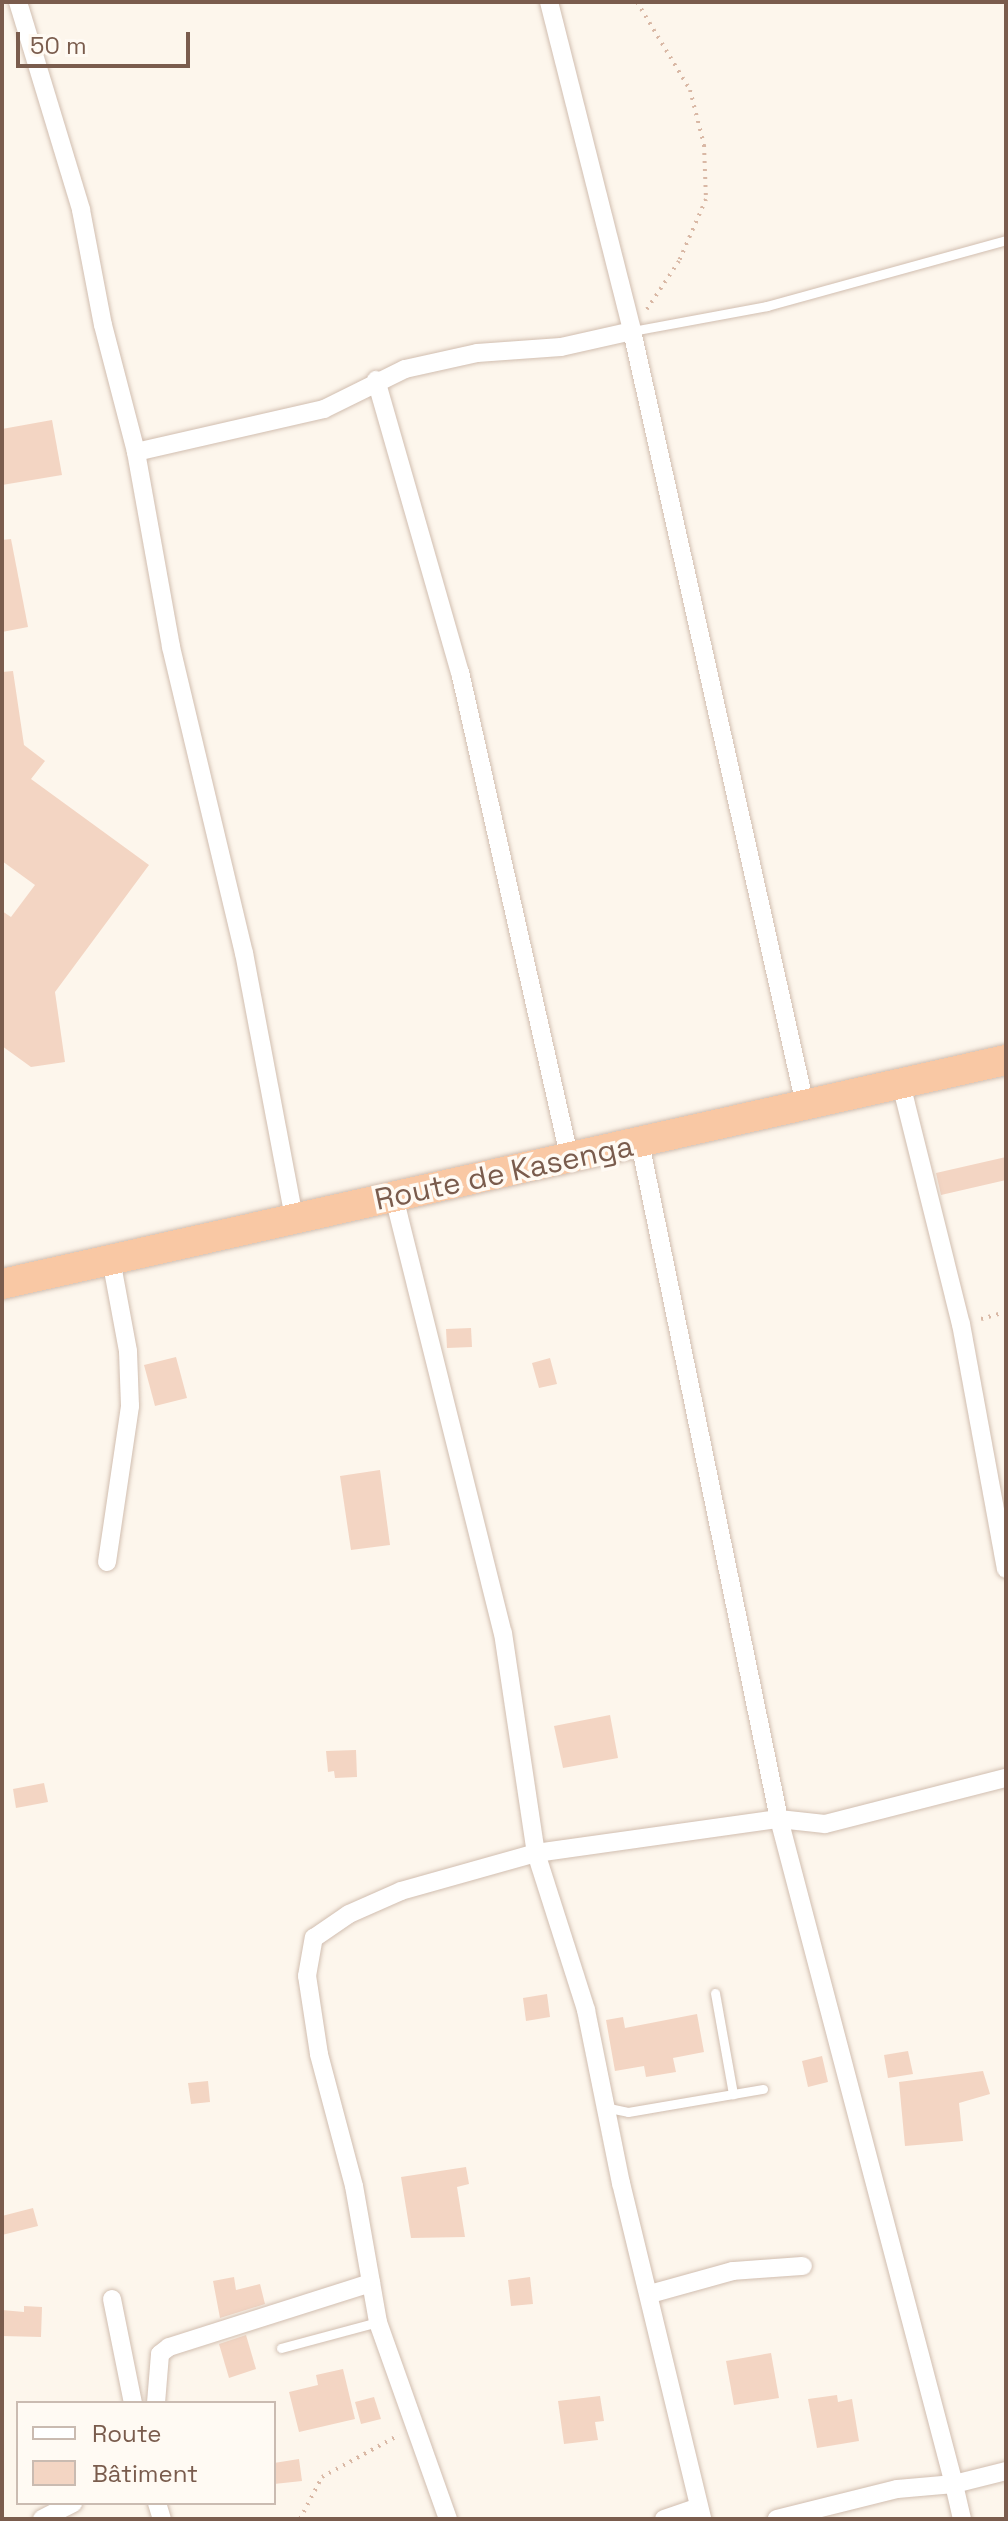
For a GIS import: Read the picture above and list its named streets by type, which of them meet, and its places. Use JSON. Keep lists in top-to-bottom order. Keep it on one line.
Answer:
{"streets":{"highway":["Route de Kasenga"]},"legend":["Route","Bâtiment"],"scale_bar":"50 m"}
